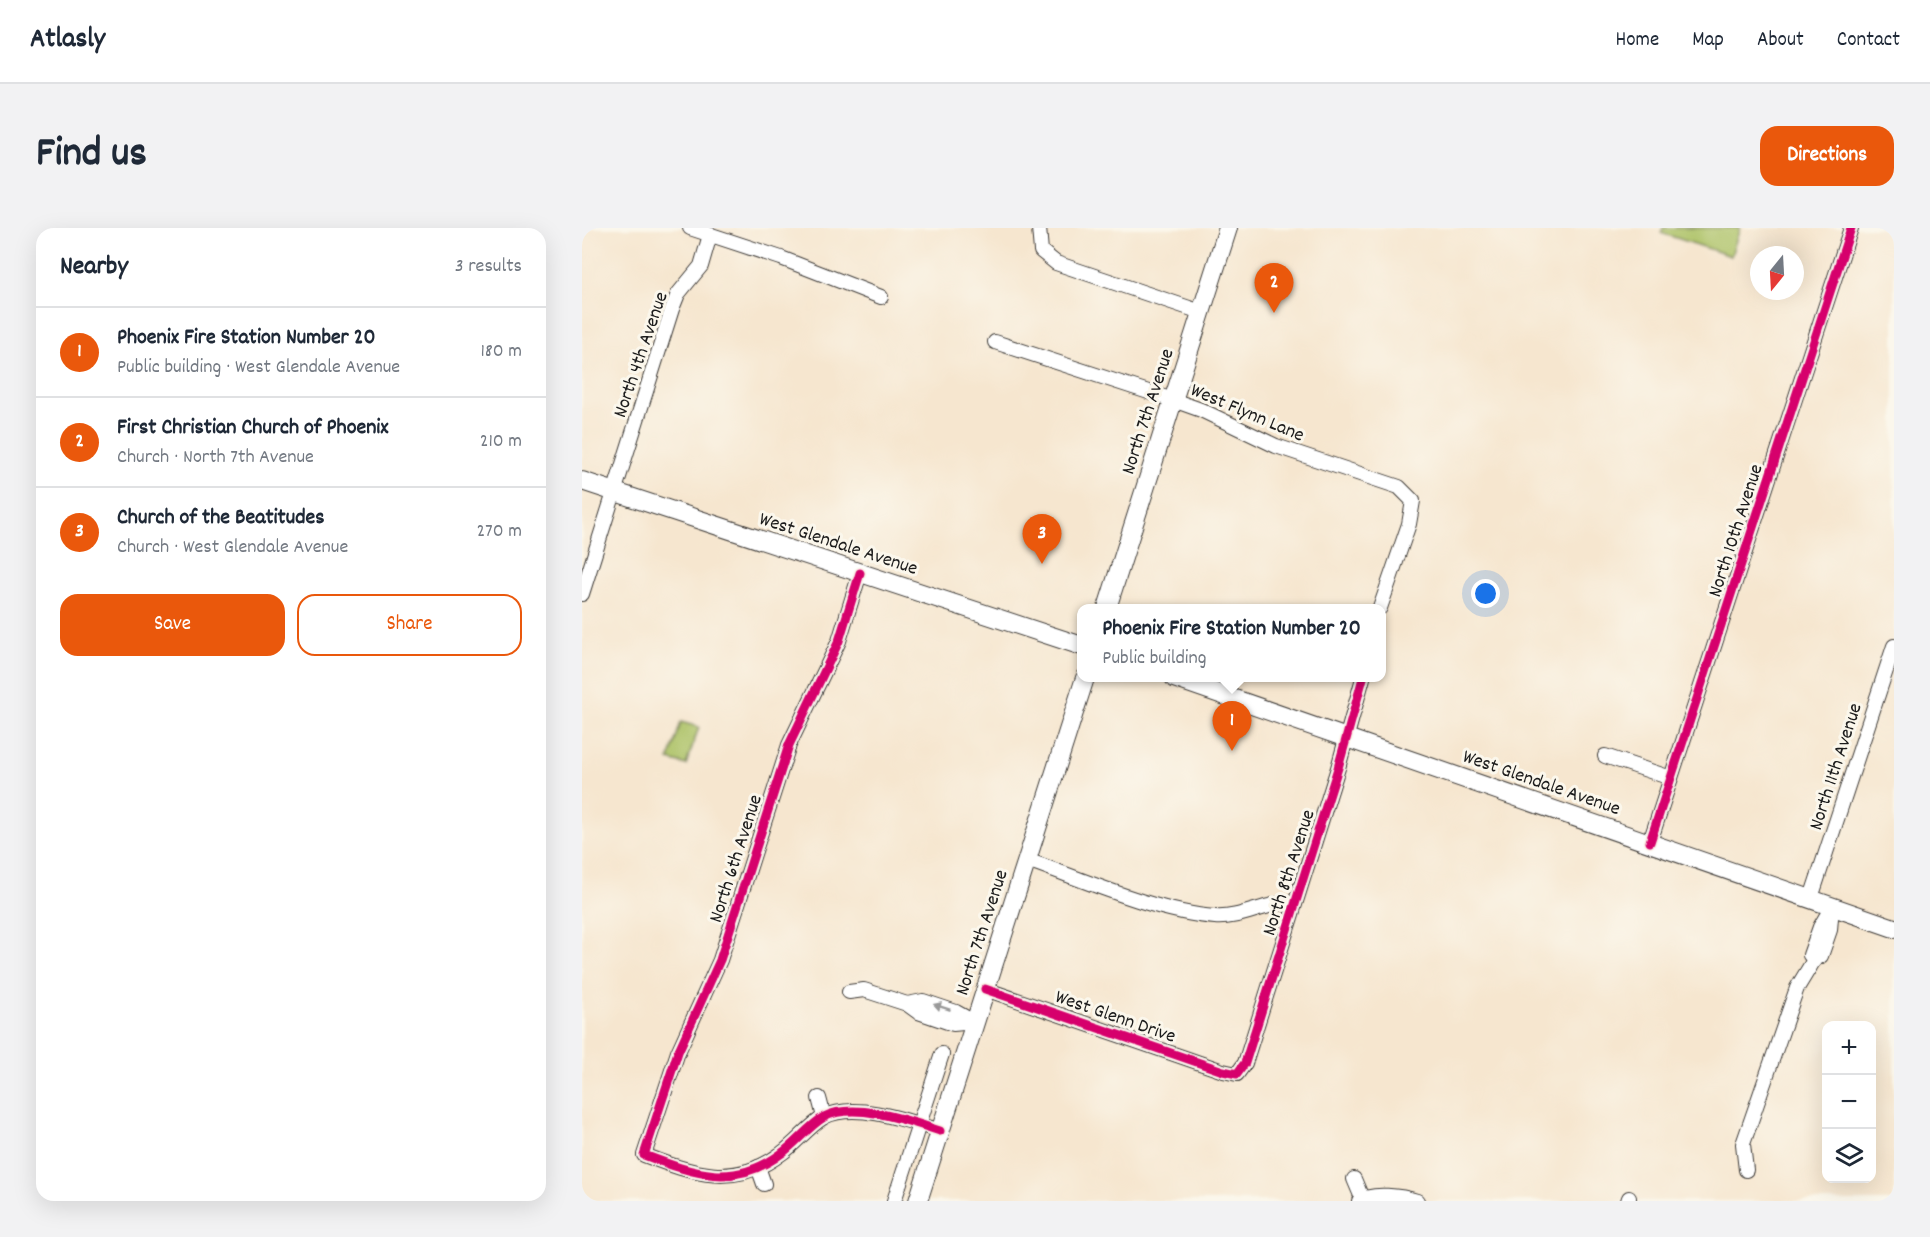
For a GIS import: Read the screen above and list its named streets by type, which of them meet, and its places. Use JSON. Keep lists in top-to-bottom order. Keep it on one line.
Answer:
{"streets":{"main road":["North 7th Avenue","West Glendale Avenue"],"street":["North 4th Avenue","West Flynn Lane","North 10th Avenue","North 11th Avenue","North 6th Avenue","North 8th Avenue","West Glenn Drive"]},"crossings":[["North 4th Avenue","West Glendale Avenue"],["North 7th Avenue","West Flynn Lane"],["North 7th Avenue","West Glenn Drive"],["North 10th Avenue","West Glendale Avenue"],["West Glendale Avenue","North 11th Avenue"],["West Glendale Avenue","North 6th Avenue"],["West Glendale Avenue","North 8th Avenue"],["North 8th Avenue","West Glenn Drive"]],"north":"bottom","page":{"header":"Atlasly","nav":["Home","Map","About","Contact"],"title":"Find us","buttons":["Directions",["Save","Share"]],"heading":["Nearby","3 results"],"pins":["2","3","1"],"list":[{"mark":"1","name":"Phoenix Fire Station Number 20","note":"Public building · West Glendale Avenue","value":"180 m"},{"mark":"2","name":"First Christian Church of Phoenix","note":"Church · North 7th Avenue","value":"210 m"},{"mark":"3","name":"Church of the Beatitudes","note":"Church · West Glendale Avenue","value":"270 m"}],"popup":["Phoenix Fire Station Number 20","Public building"],"map_buttons":["+","−"]}}
